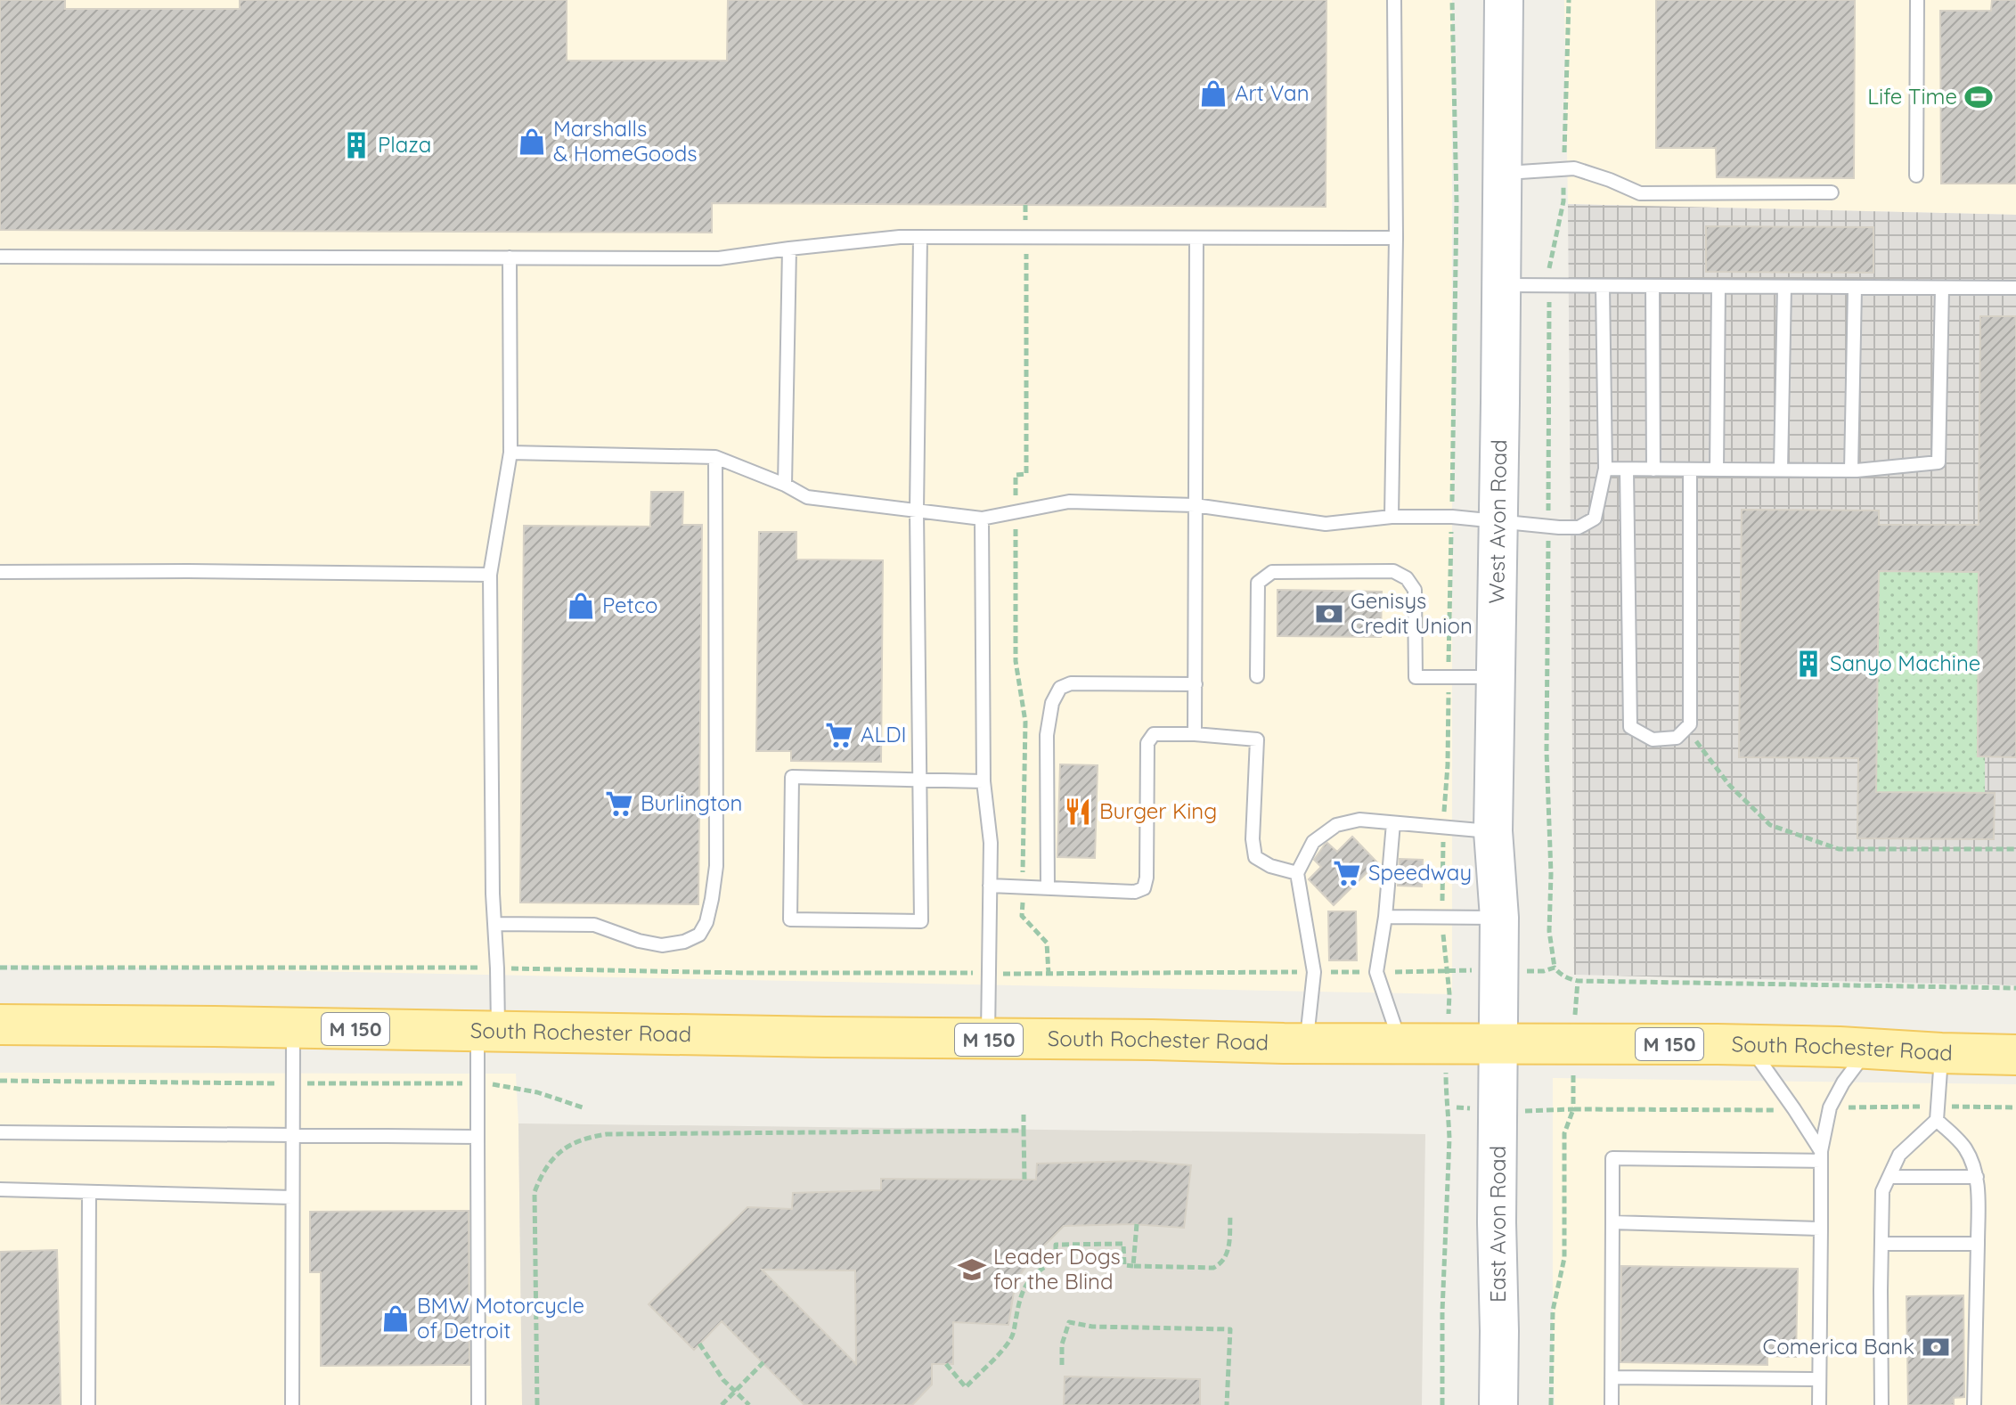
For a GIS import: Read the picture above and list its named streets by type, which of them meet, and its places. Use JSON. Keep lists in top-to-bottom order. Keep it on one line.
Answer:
{"streets":{"main road":["West Avon Road","M 150","South Rochester Road","East Avon Road"]},"crossings":[["West Avon Road","South Rochester Road"],["West Avon Road","East Avon Road"],["South Rochester Road","East Avon Road"]],"places":{"shop":["Art Van","Marshalls & HomeGoods","Petco","BMW Motorcycle of Detroit"],"sports":["Life Time"],"building":["Plaza","Sanyo Machine"],"bank":["Genisys Credit Union","Comerica Bank"],"supermarket":["ALDI","Burlington","Speedway"],"restaurant":["Burger King"],"school or university":["Leader Dogs for the Blind"]}}
